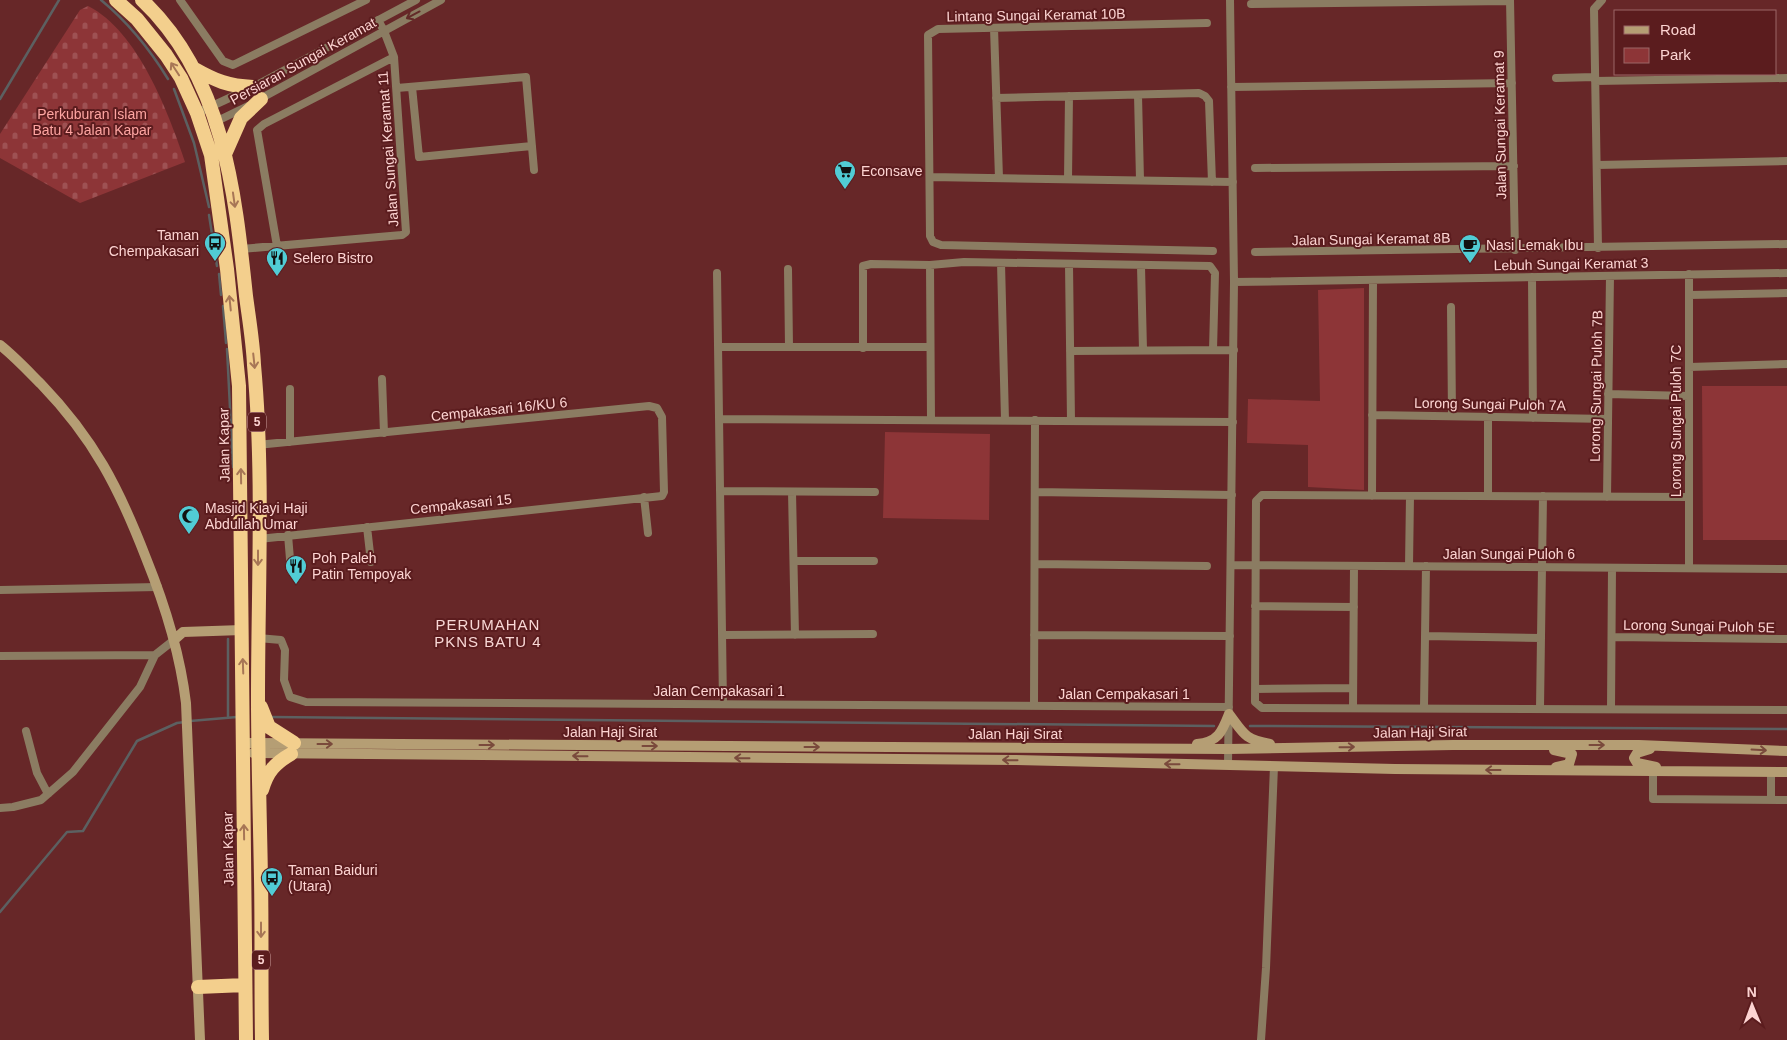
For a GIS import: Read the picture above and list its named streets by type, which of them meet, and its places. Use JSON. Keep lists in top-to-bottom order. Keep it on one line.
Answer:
{"streets":{"highway":["5","Jalan Kapar"],"main road":["Jalan Haji Sirat"],"street":["Lintang Sungai Keramat 10B","Persiaran Sungai Keramat","Jalan Sungai Keramat 9","Jalan Sungai Keramat 11","Jalan Sungai Keramat 8B","Lebuh Sungai Keramat 3","Lorong Sungai Puloh 7B","Lorong Sungai Puloh 7A","Cempakasari 16/KU 6","Lorong Sungai Puloh 7C","Cempakasari 15","Jalan Sungai Puloh 6","Lorong Sungai Puloh 5E","Jalan Cempakasari 1"]},"crossings":[["Persiaran Sungai Keramat","Jalan Sungai Keramat 11"],["Persiaran Sungai Keramat","5"],["Persiaran Sungai Keramat","Jalan Kapar"],["Jalan Sungai Keramat 9","Jalan Sungai Keramat 8B"],["Jalan Sungai Keramat 11","5"],["Lebuh Sungai Keramat 3","Lorong Sungai Puloh 7B"],["Lebuh Sungai Keramat 3","Lorong Sungai Puloh 7C"],["Lorong Sungai Puloh 7B","Lorong Sungai Puloh 7A"],["Cempakasari 16/KU 6","5"],["Cempakasari 16/KU 6","Cempakasari 15"],["Lorong Sungai Puloh 7C","Jalan Sungai Puloh 6"],["5","Cempakasari 15"],["5","Jalan Cempakasari 1"],["5","Jalan Haji Sirat"],["Jalan Kapar","Jalan Haji Sirat"]],"districts":["PERUMAHAN PKNS BATU 4"],"parks":["Perkuburan Islam Batu 4 Jalan Kapar"],"places":{"supermarket":["Econsave"],"bus stop":["Taman Chempakasari","Taman Baiduri (Utara)"],"cafe":["Nasi Lemak Ibu"],"restaurant":["Selero Bistro","Poh Paleh Patin Tempoyak"],"mosque":["Masjid Kiayi Haji Abdullah Umar"]},"legend":["Road","Park"],"north":"top"}
